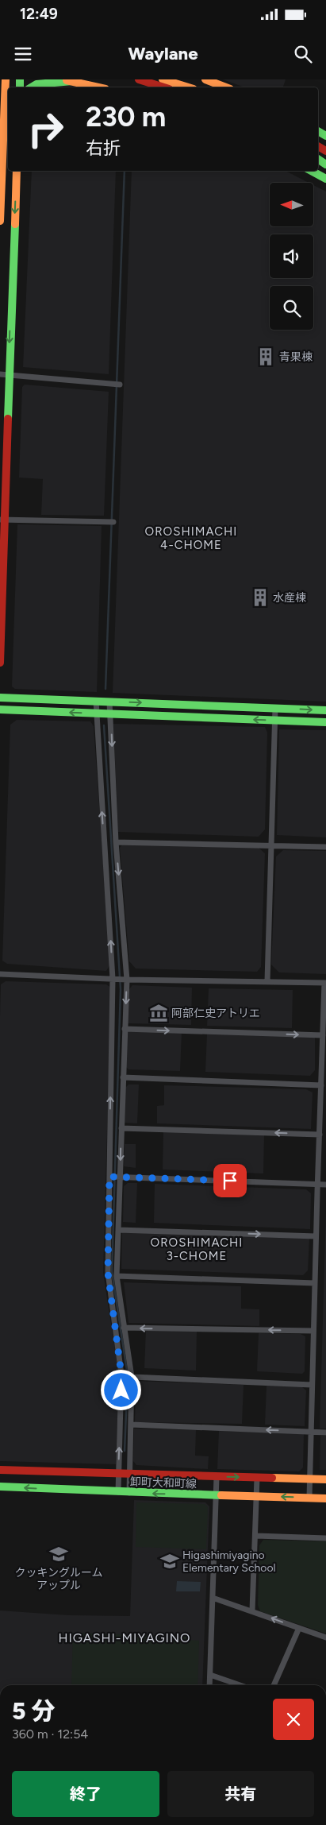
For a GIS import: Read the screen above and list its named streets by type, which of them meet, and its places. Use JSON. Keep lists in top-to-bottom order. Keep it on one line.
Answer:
{"streets":{"main road":["卸町大和町線"]},"districts":["OROSHIMACHI 4-CHOME","OROSHIMACHI 3-CHOME","HIGASHI-MIYAGINO"],"places":{"building":["青果棟","水産棟"],"museum":["阿部仁史アトリエ"],"school or university":["クッキングルーム アップル","Higashimiyagino Elementary School"]},"north":"left","page":{"status":"12:49","header":"Waylane","turn":["230 m","右折"],"heading":["5 分","360 m · 12:54"],"buttons":["終了","共有"]}}
